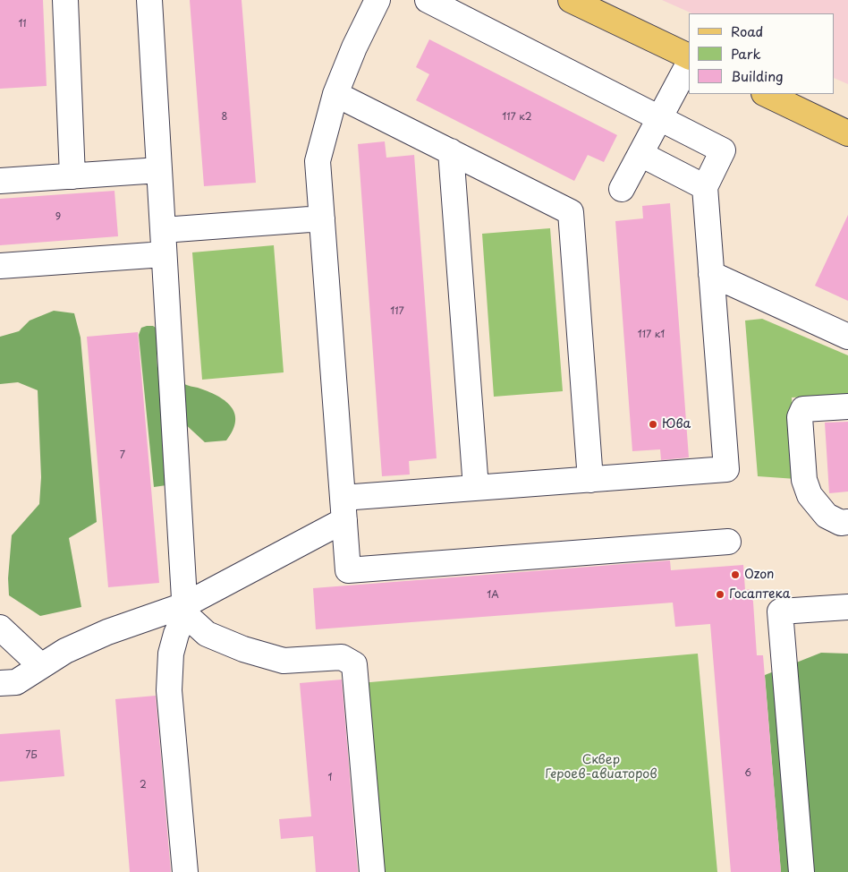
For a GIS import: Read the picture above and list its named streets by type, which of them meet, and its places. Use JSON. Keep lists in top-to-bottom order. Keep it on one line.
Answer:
{"parks":["Сквер Героев-авиаторов"],"places":["Юва","Ozon","Госаптека"],"house_numbers":["11","8","117 к2","9","117","117 к1","7","1А","7Б","6","1","2"],"legend":["Road","Park","Building"]}
